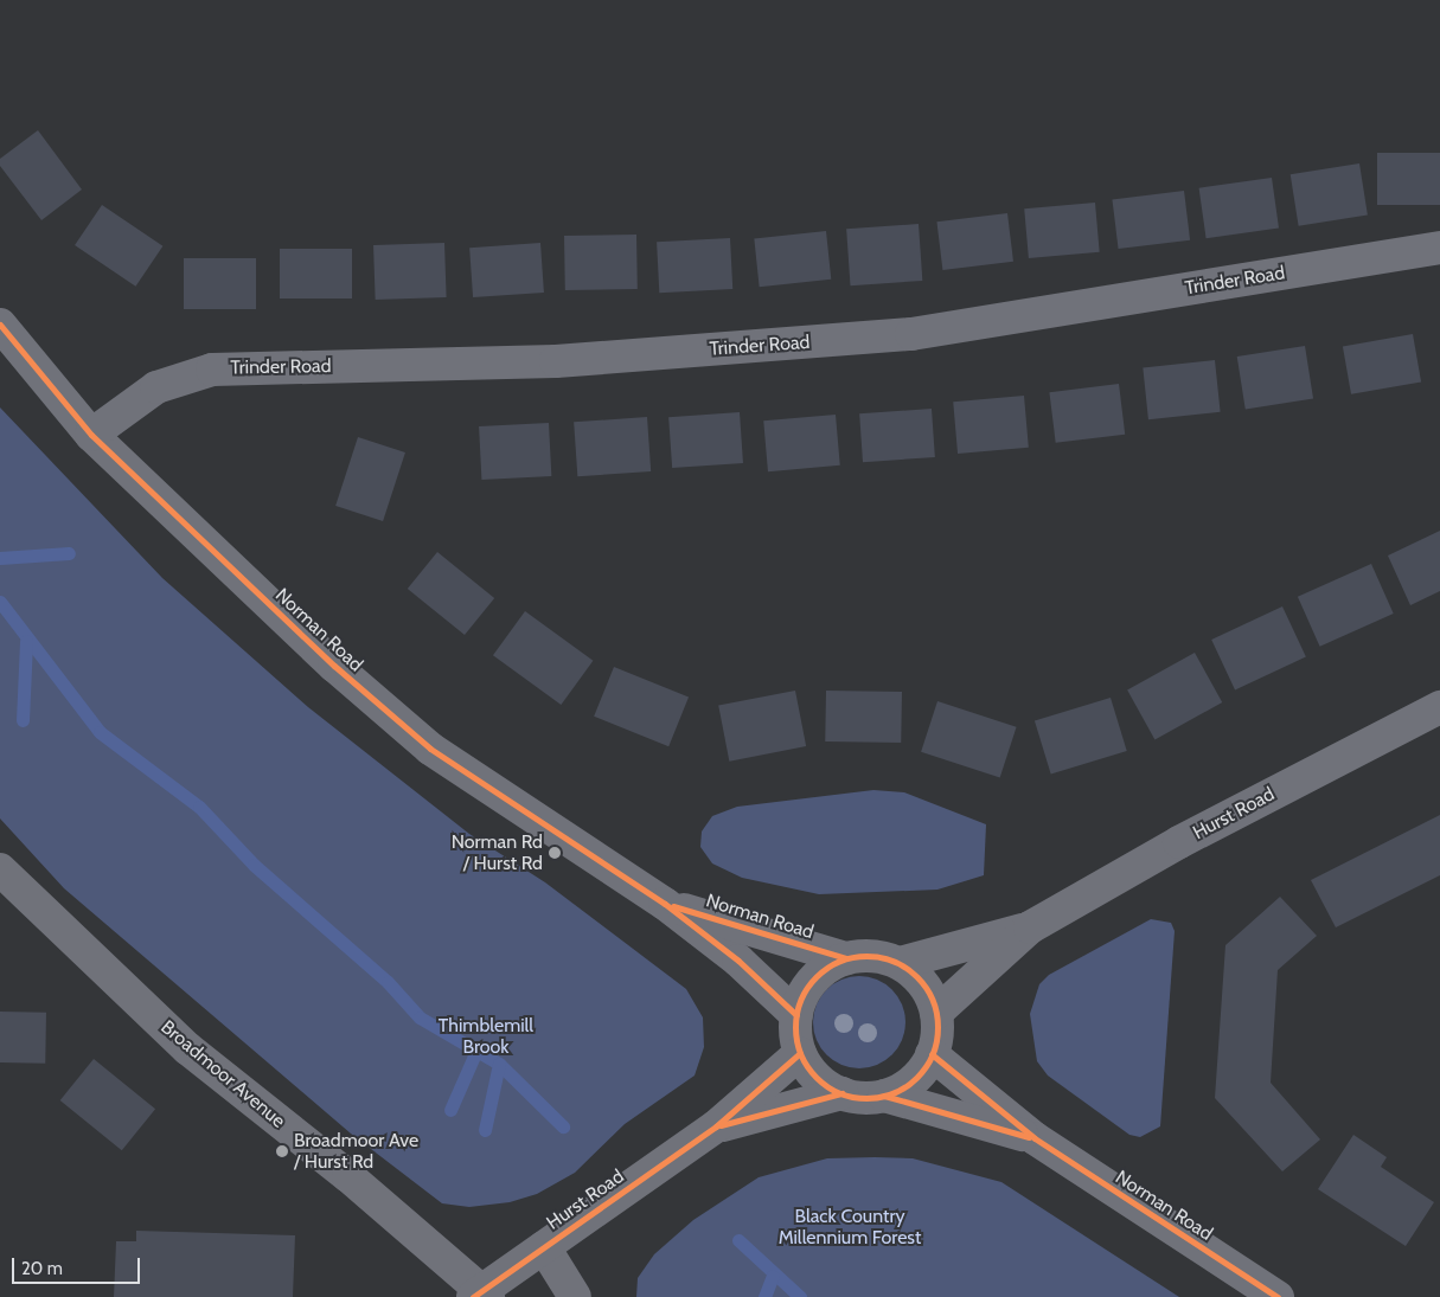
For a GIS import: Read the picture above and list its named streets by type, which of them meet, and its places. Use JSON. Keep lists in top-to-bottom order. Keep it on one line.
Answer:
{"streets":{"street":["Trinder Road","Norman Road","Hurst Road","Broadmoor Avenue"]},"crossings":[["Trinder Road","Norman Road"],["Norman Road","Hurst Road"],["Hurst Road","Broadmoor Avenue"]],"parks":["Thimblemill Brook","Black Country Millennium Forest"],"places":["Norman Rd / Hurst Rd","Broadmoor Ave / Hurst Rd"],"scale_bar":"20 m"}
